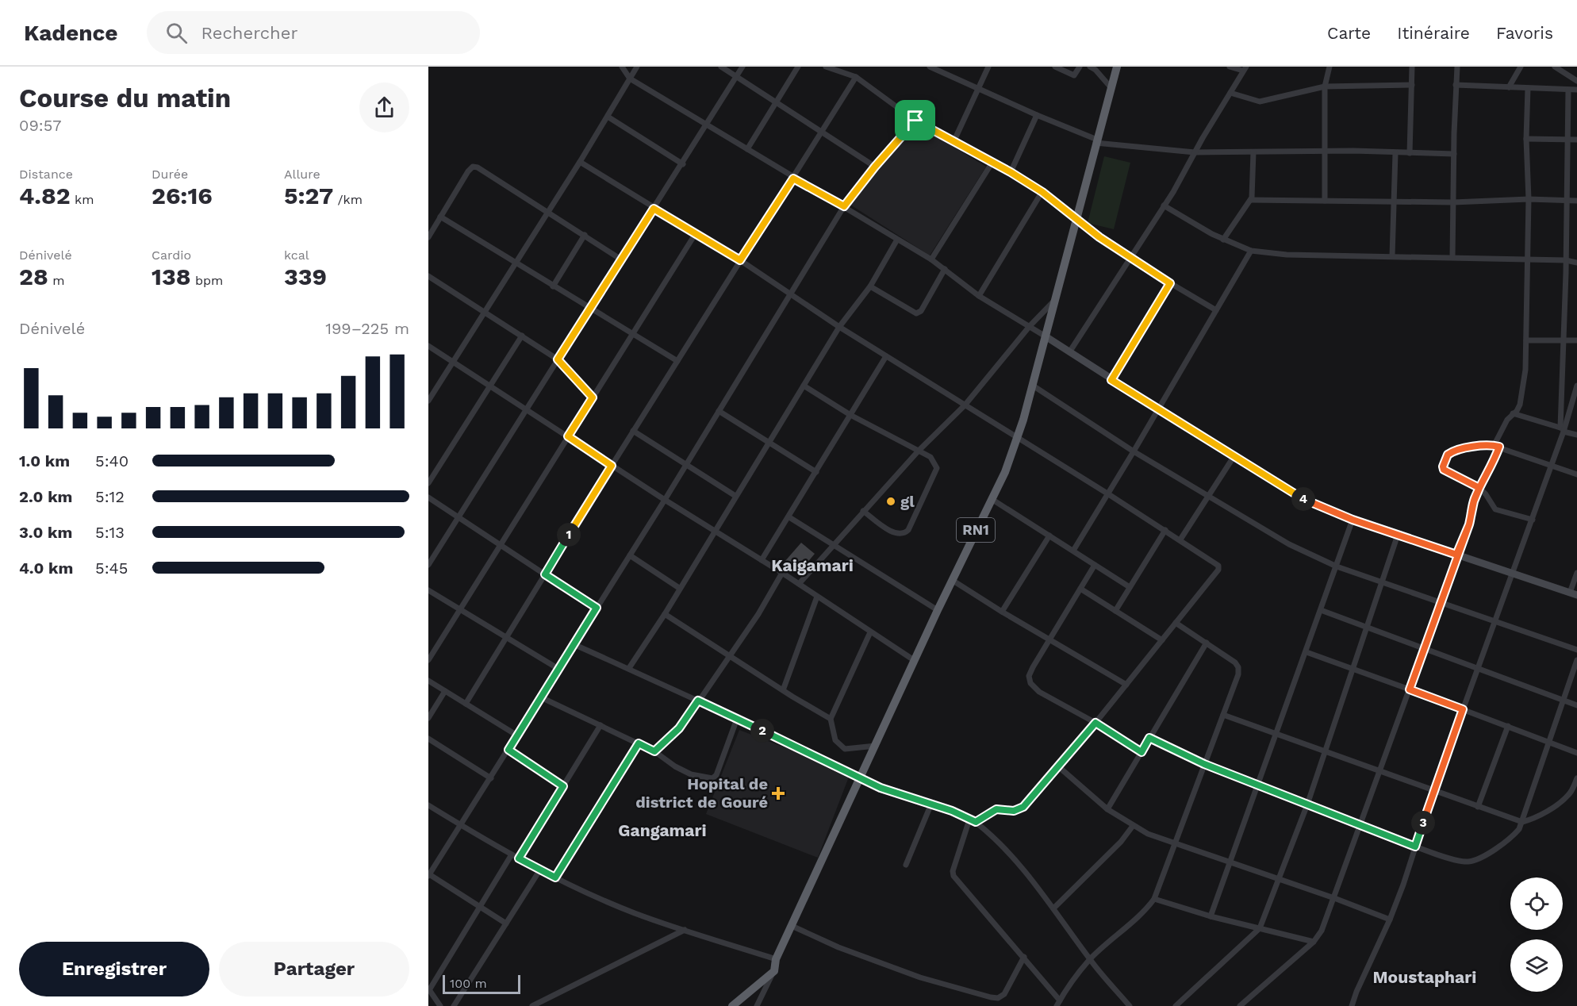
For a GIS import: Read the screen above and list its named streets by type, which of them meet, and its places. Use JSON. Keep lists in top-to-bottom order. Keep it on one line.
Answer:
{"streets":{"highway":["RN1"]},"districts":["Kaigamari","Gangamari","Moustaphari"],"places":{"other":["gl"],"health":["Hopital de district de Gouré"]},"scale_bar":"100 m","page":{"header":"Kadence","search":"Rechercher","nav":["Carte","Itinéraire","Favoris"],"heading":["Course du matin","09:57"],"stats":[["Distance","4.82 km"],["Durée","26:16"],["Allure","5:27 /km"],["Dénivelé","28 m"],["Cardio","138 bpm"],["kcal","339"]],"chart":["Dénivelé","199–225 m"],"list":[{"name":"1.0 km","note":"5:40"},{"name":"2.0 km","note":"5:12"},{"name":"3.0 km","note":"5:13"},{"name":"4.0 km","note":"5:45"}],"pins":["4","1","2","3"],"buttons":["Enregistrer","Partager"],"scale":"100 m"}}
